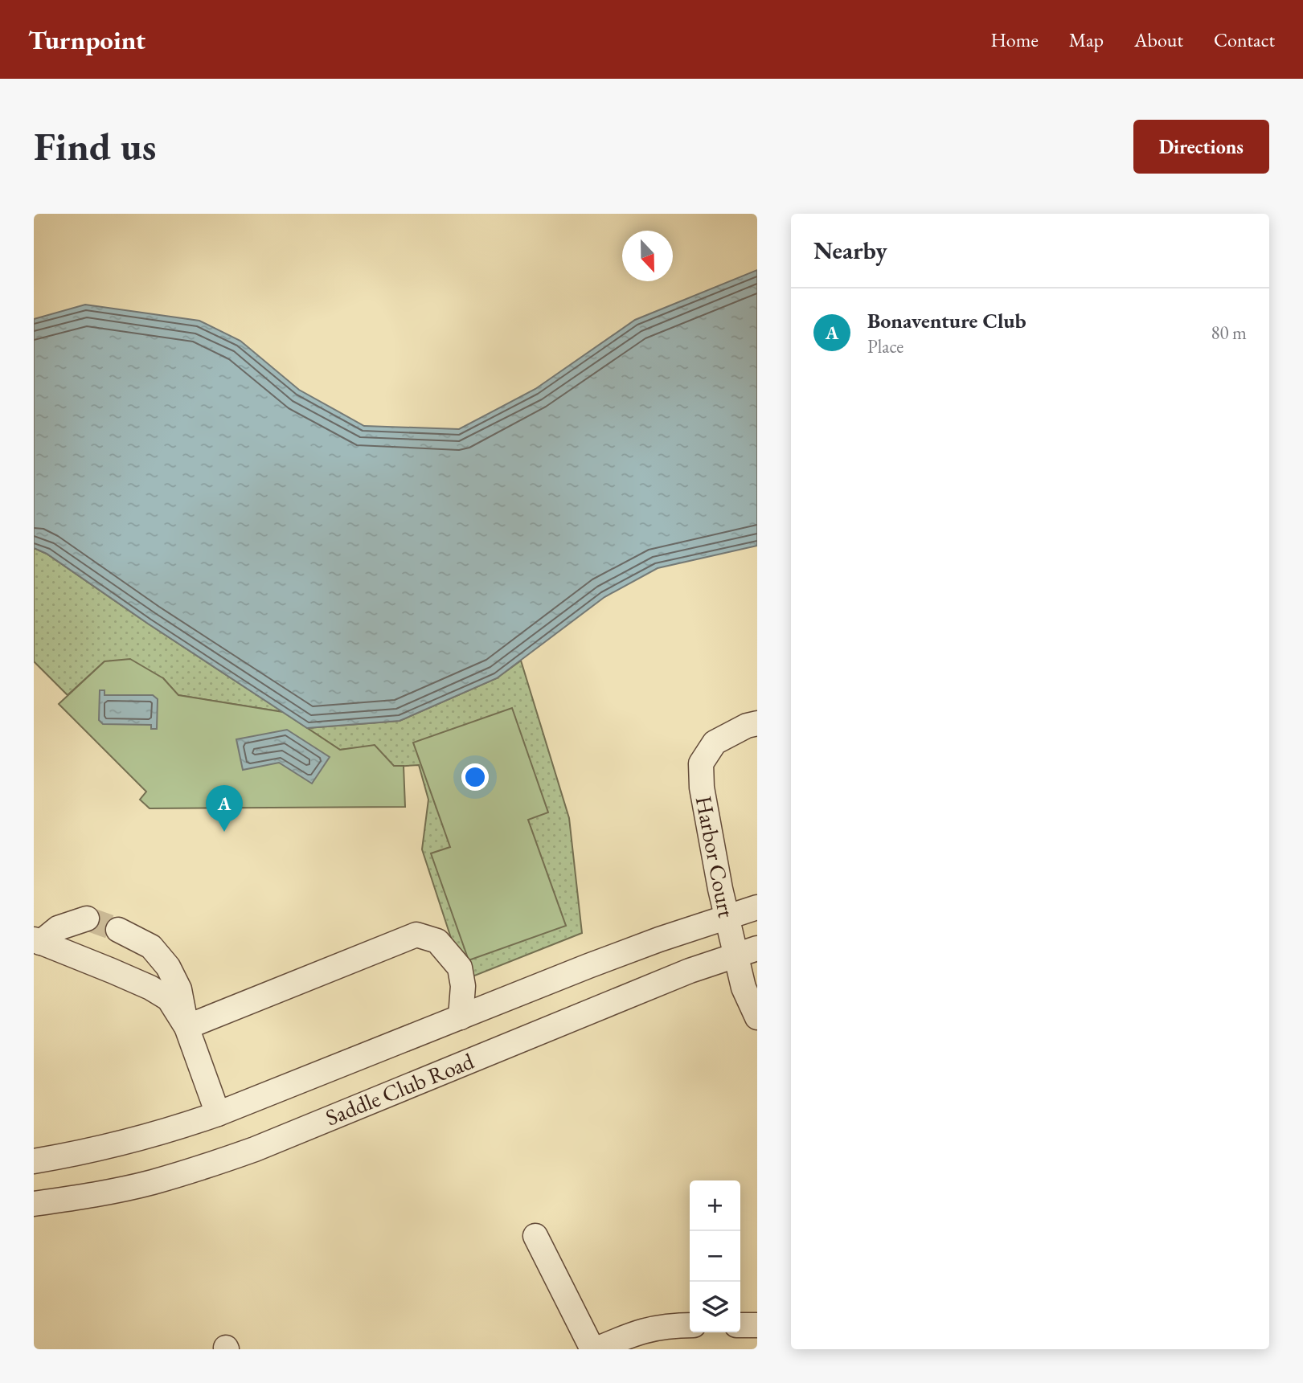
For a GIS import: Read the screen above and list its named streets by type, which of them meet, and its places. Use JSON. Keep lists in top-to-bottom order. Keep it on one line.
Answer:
{"streets":{"street":["Harbor Court","Saddle Club Road"]},"crossings":[["Harbor Court","Saddle Club Road"]],"north":"bottom","page":{"header":"Turnpoint","nav":["Home","Map","About","Contact"],"buttons":"Directions","title":"Find us","heading":"Nearby","list":[{"mark":"A","name":"Bonaventure Club","note":"Place","value":"80 m"}],"pins":"A","map_buttons":["+","−"]}}
